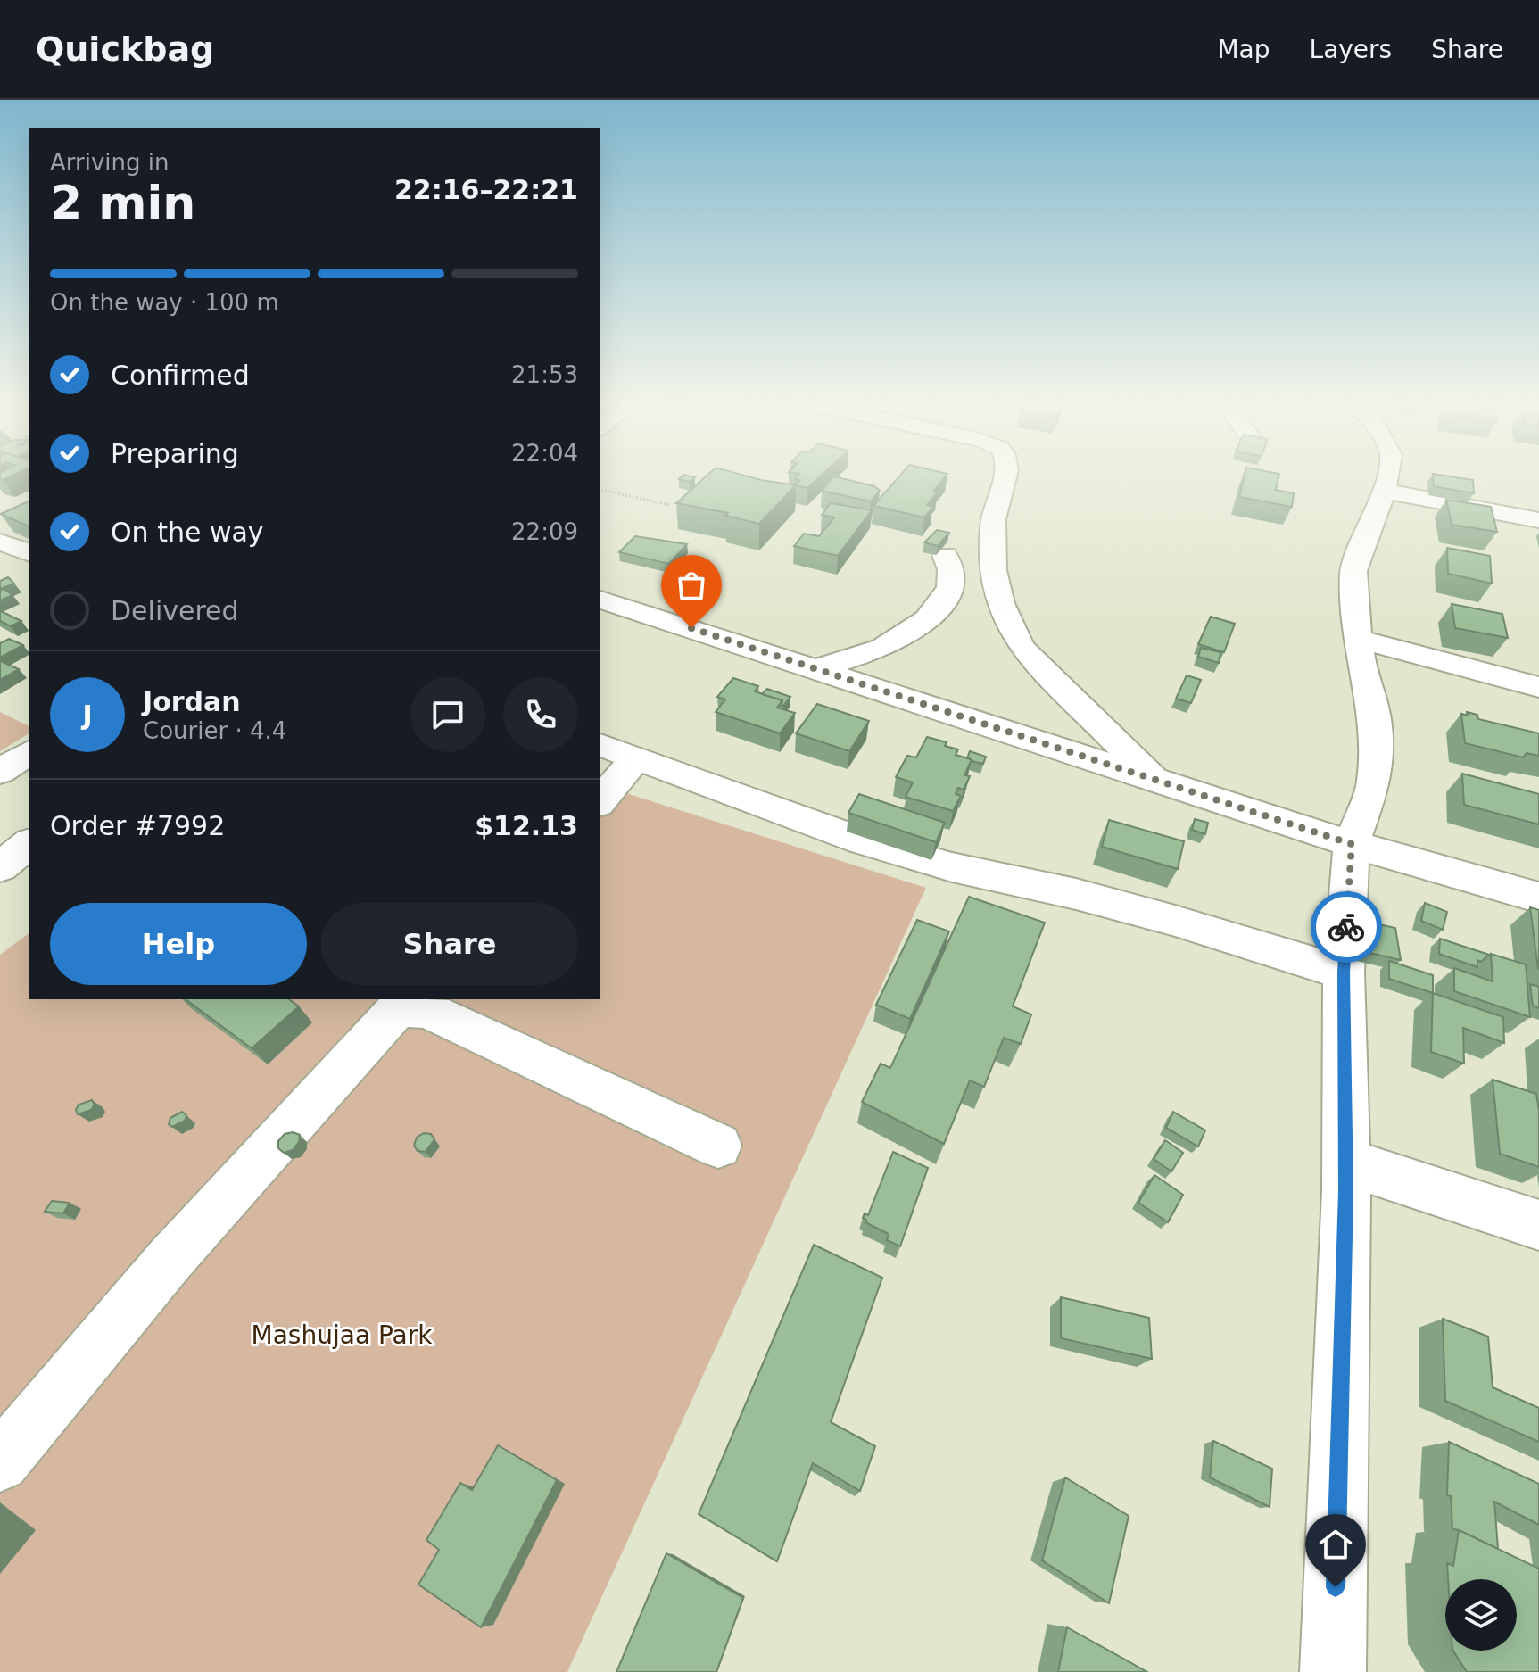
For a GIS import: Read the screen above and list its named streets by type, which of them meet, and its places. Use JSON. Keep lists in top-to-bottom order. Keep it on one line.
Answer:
{"parks":["Mashujaa Park"],"page":{"header":"Quickbag","nav":["Map","Layers","Share"],"heading":["2 min","Arriving in","22:16–22:21"],"panel":["Jordan","Courier · 4.4","Order #7992","$12.13"],"bar":"On the way · 100 m","list":[["Confirmed","21:53"],["Preparing","22:04"],["On the way","22:09"],"Delivered"],"round":"J","buttons":["Help","Share"]}}
